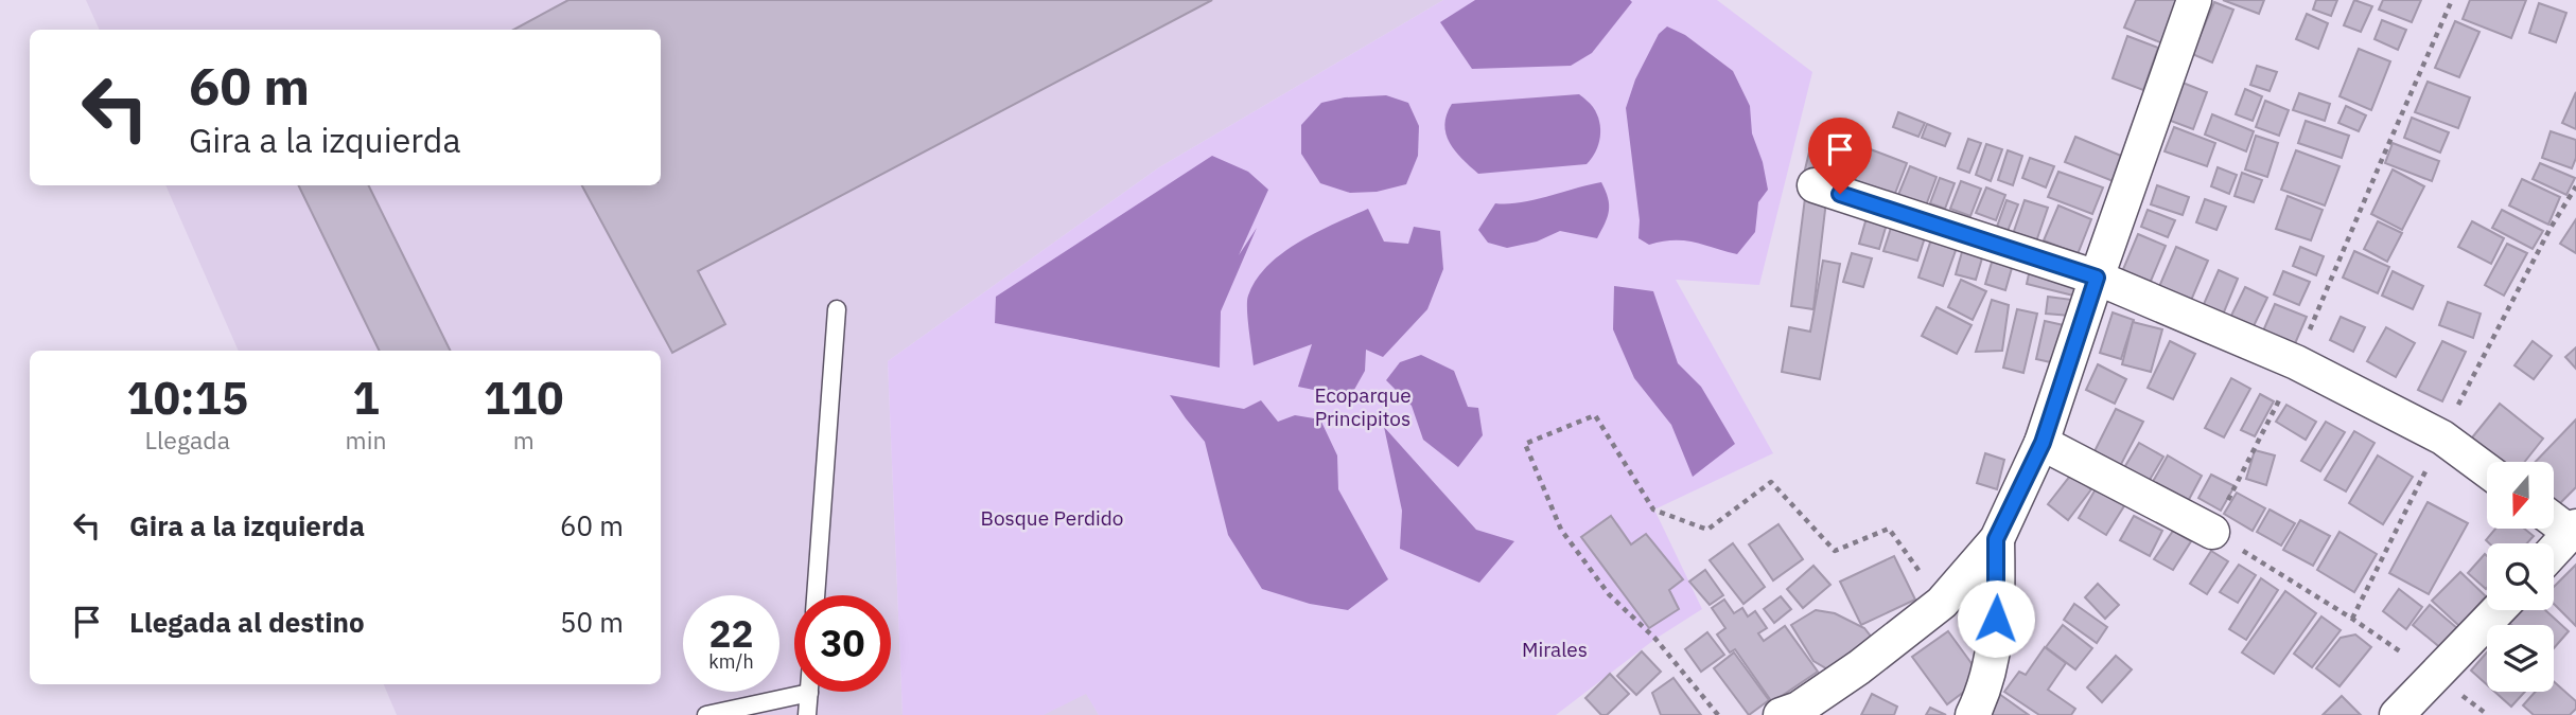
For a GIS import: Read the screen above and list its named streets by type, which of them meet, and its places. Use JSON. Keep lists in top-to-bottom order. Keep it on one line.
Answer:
{"parks":["Ecoparque Principitos","Bosque Perdido","Mirales"],"north":"bottom","page":{"turn":["60 m","Gira a la izquierda"],"eta":["10:15","Llegada","1","min","110","m"],"list":[{"name":"Gira a la izquierda","value":"60 m"},{"name":"Llegada al destino","value":"50 m"}],"speed":"22 km/h","limit":"30"}}
